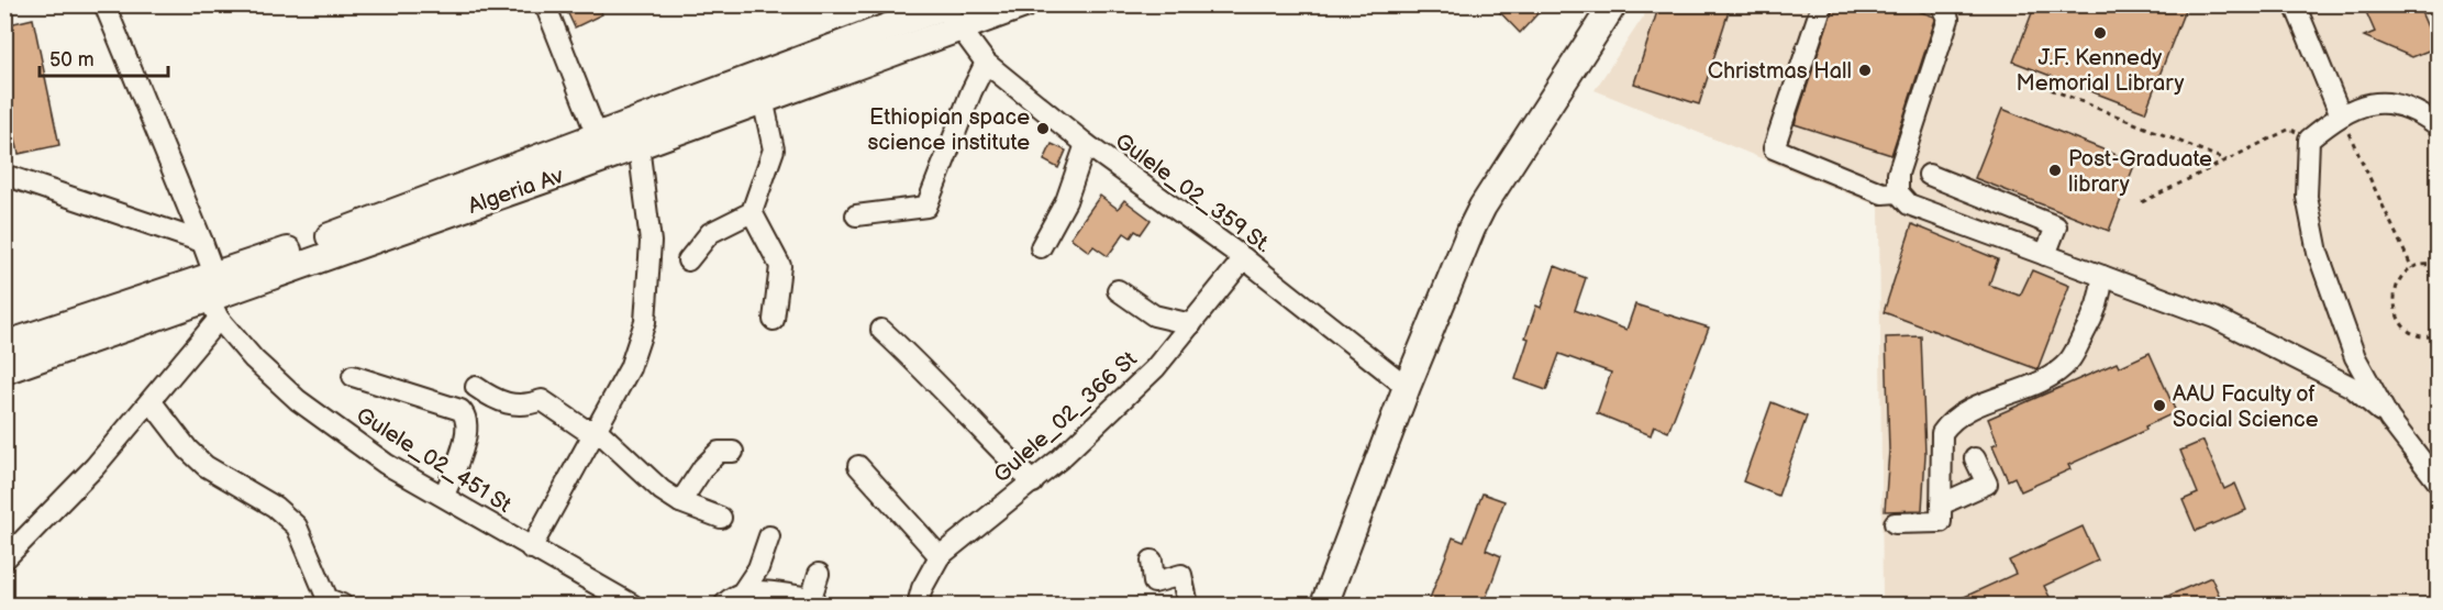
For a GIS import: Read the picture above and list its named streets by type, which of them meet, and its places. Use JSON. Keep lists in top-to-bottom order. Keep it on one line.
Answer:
{"streets":{"main road":["Algeria Av"],"street":["Gulele_02_359 St.","Gulele_02_366 St","Gulele_02_451 St"]},"crossings":[["Algeria Av","Gulele_02_359 St."],["Algeria Av","Gulele_02_451 St"],["Gulele_02_359 St.","Gulele_02_366 St"]],"places":["J.F. Kennedy Memorial Library","Christmas Hall","Ethiopian space science institute","Post-Graduate library","AAU Faculty of Social Science"],"scale_bar":"50 m"}
